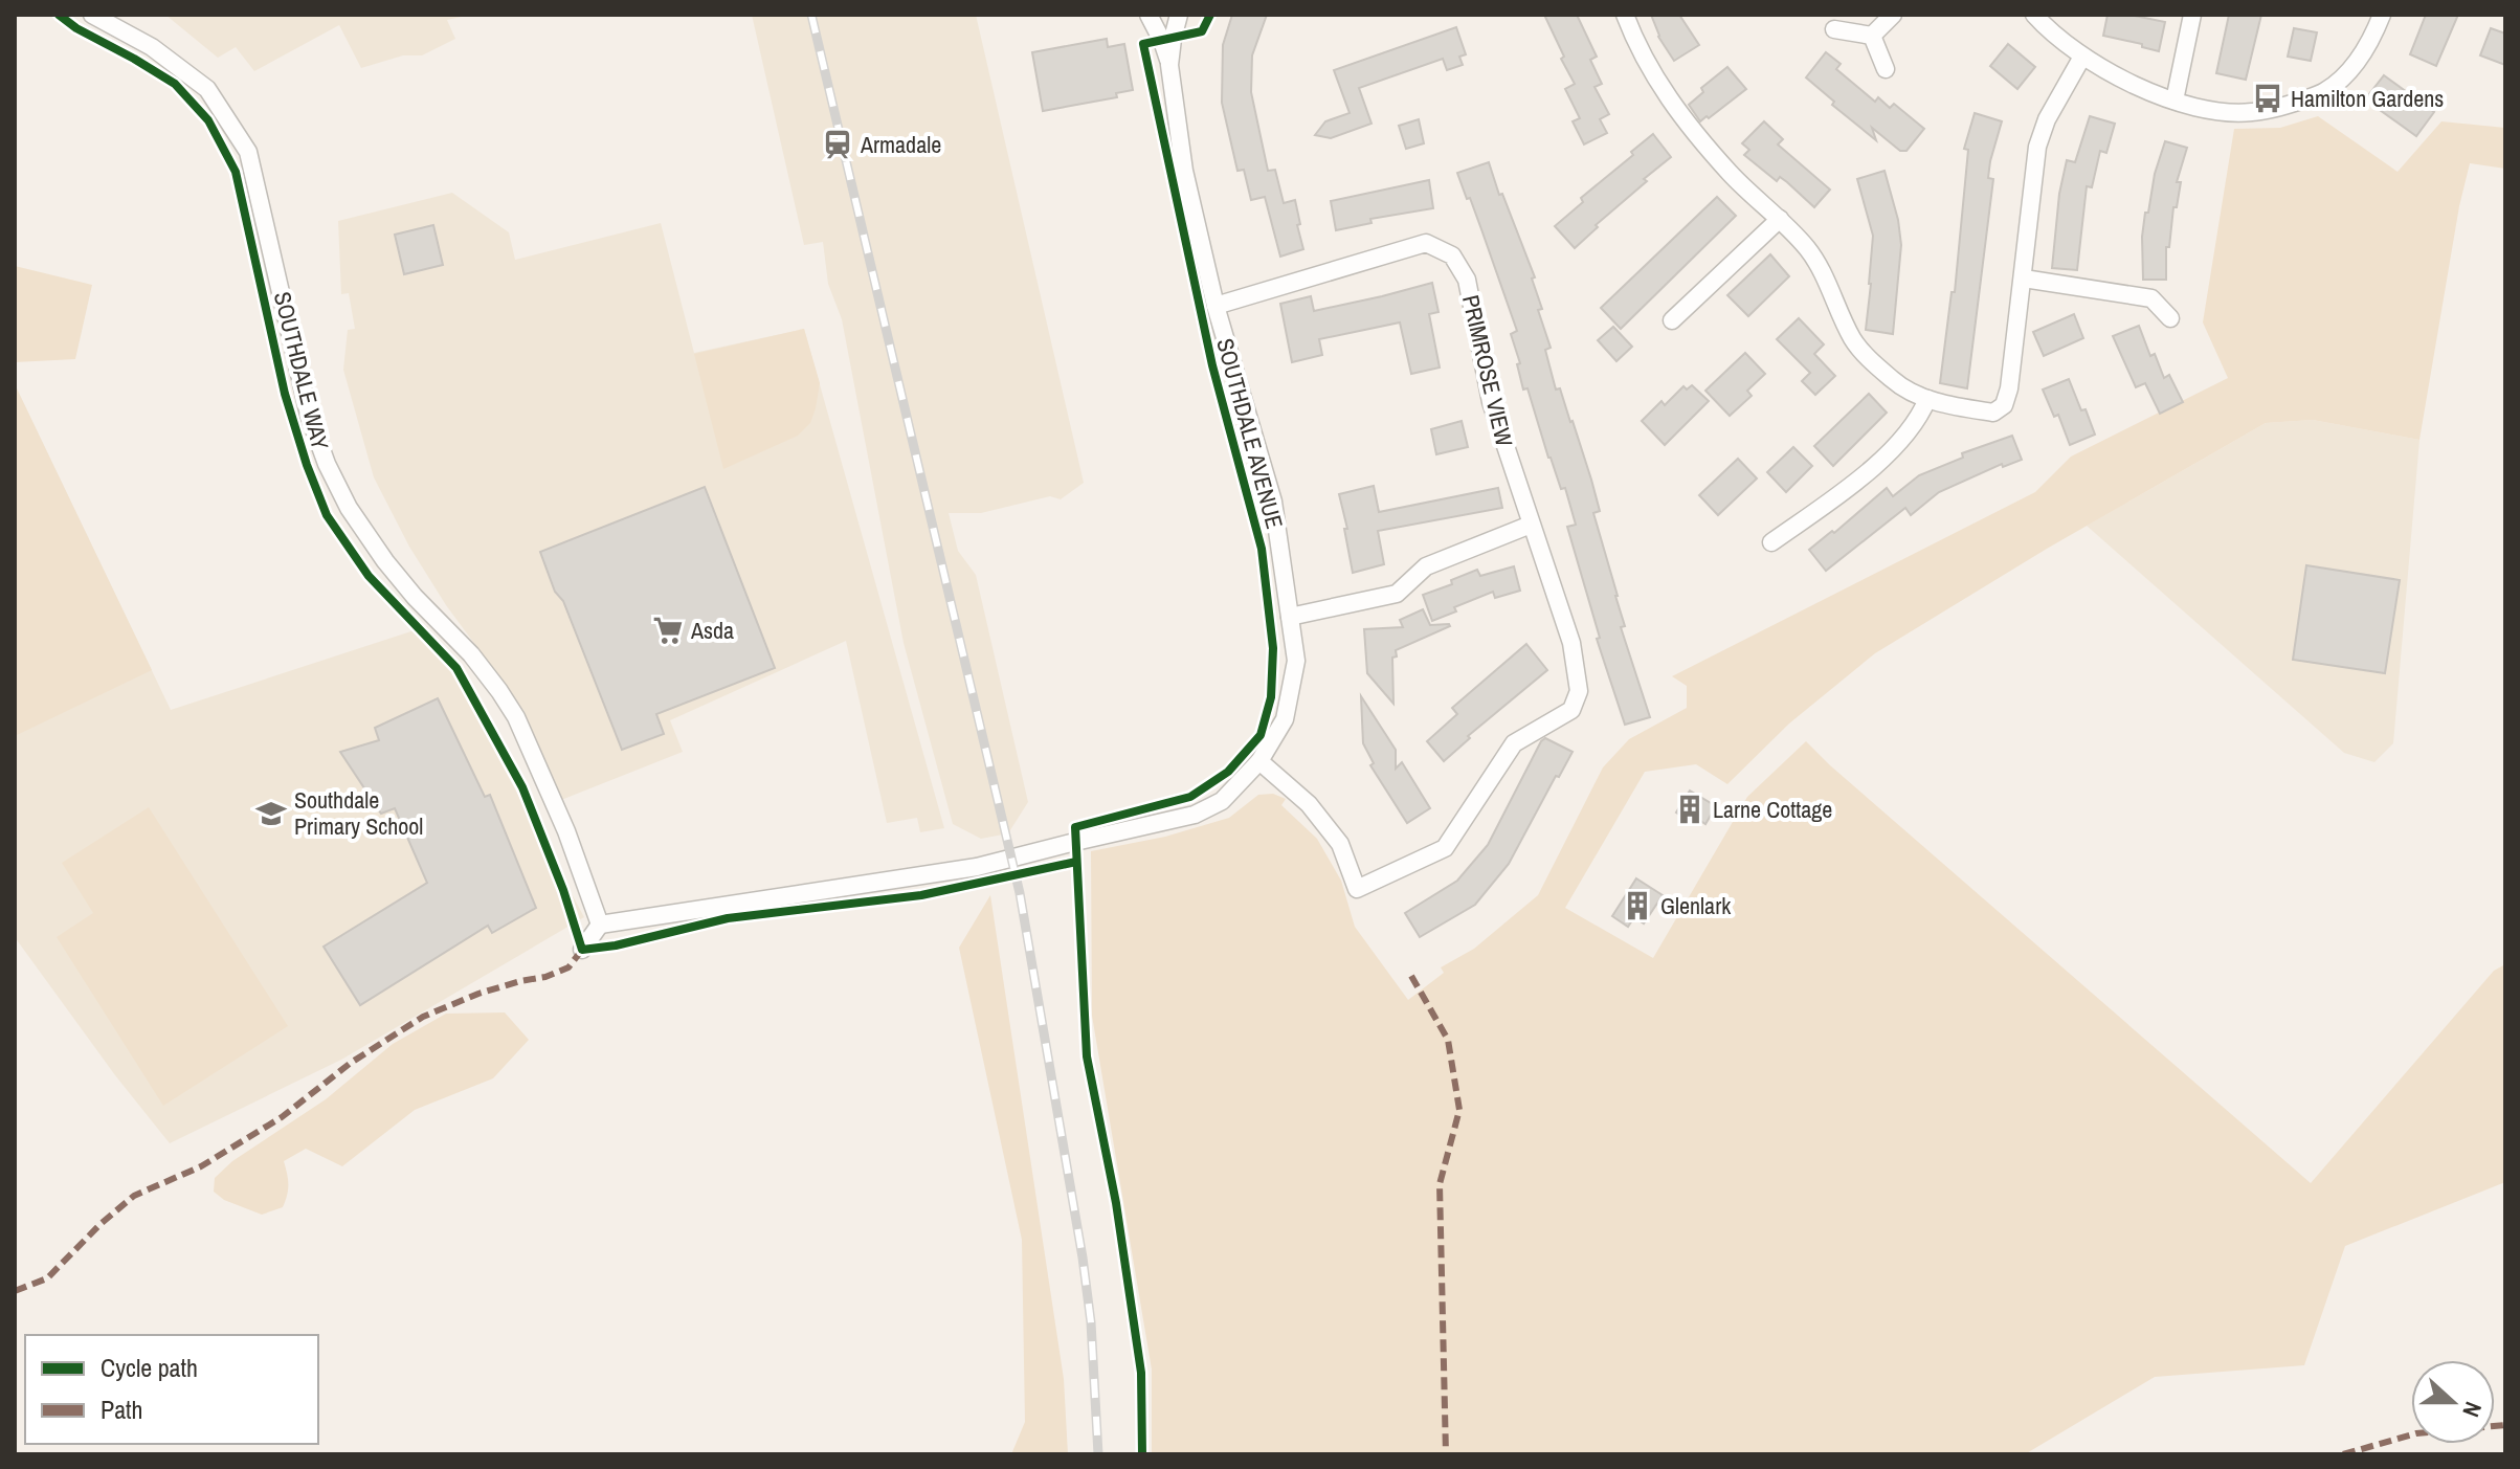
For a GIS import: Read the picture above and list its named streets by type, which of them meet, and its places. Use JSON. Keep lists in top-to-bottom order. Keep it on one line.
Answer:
{"streets":{"street":["SOUTHDALE WAY","PRIMROSE VIEW","SOUTHDALE AVENUE"]},"crossings":[["SOUTHDALE WAY","SOUTHDALE AVENUE"],["PRIMROSE VIEW","SOUTHDALE AVENUE"]],"places":{"bus stop":["Hamilton Gardens"],"station":["Armadale"],"supermarket":["Asda"],"building":["Larne Cottage","Glenlark"],"school or university":["Southdale Primary School"]},"legend":["Cycle path","Path"],"north":"right"}
